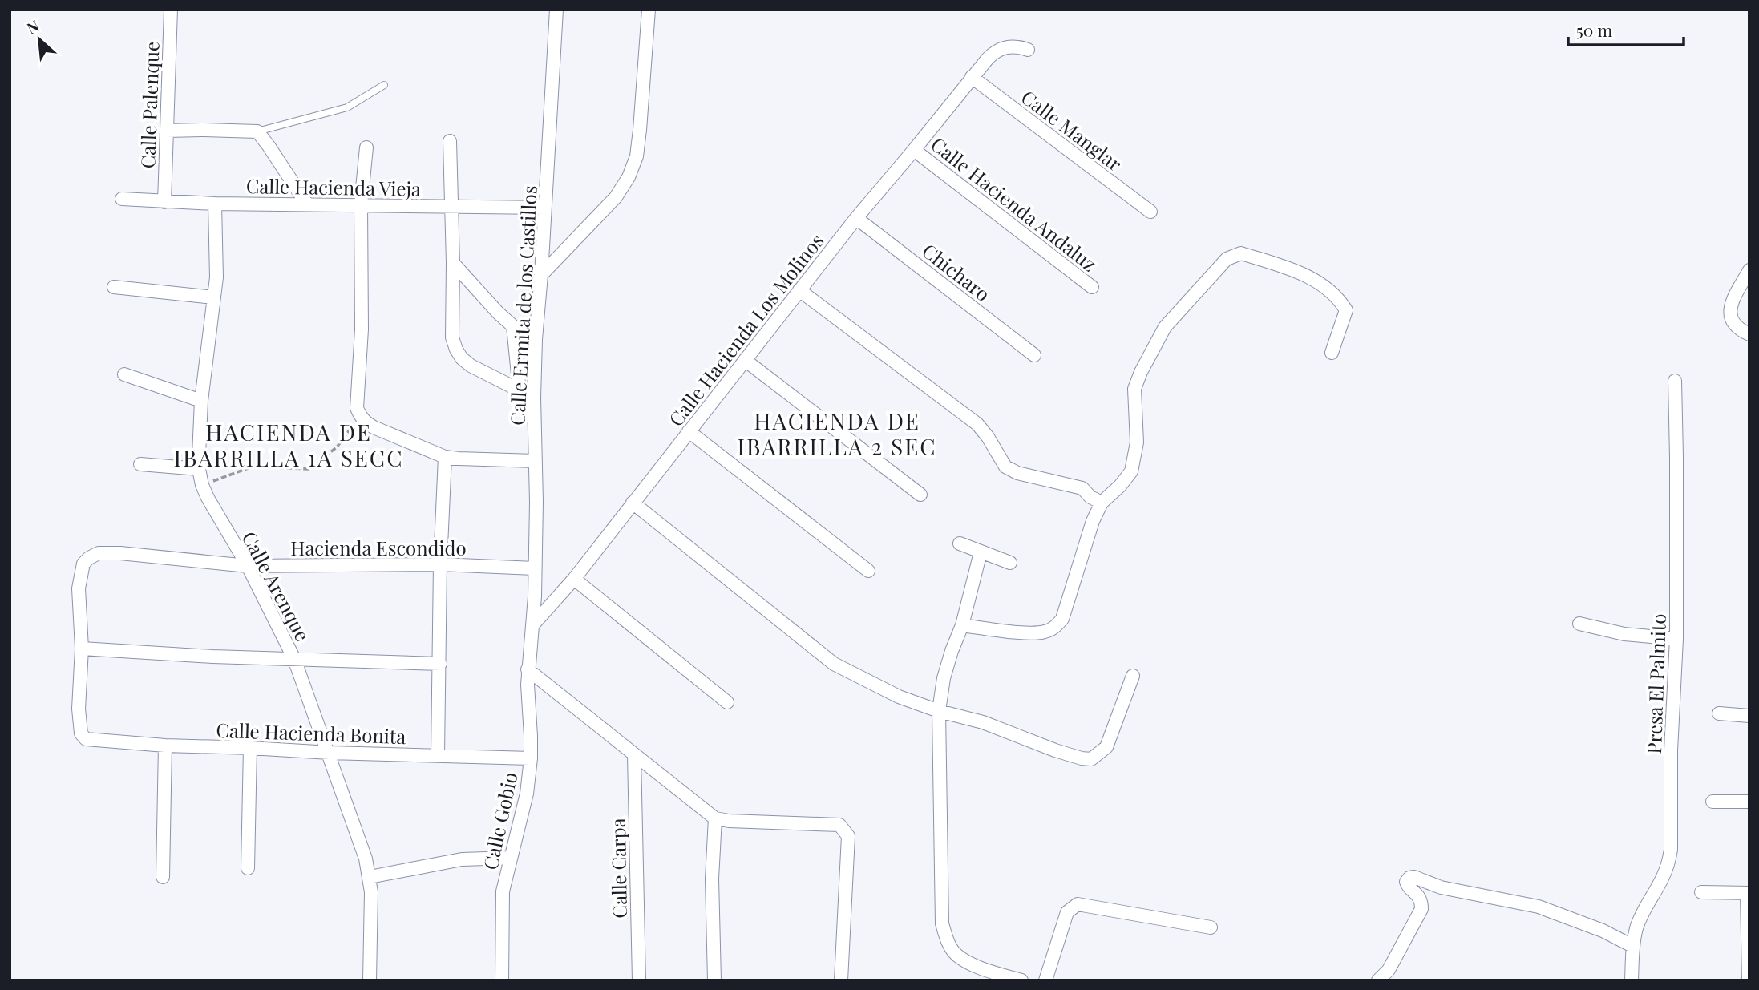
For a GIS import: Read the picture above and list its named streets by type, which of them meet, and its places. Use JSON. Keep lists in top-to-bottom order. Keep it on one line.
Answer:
{"streets":{"street":["Calle Palenque","Calle Manglar","Calle Hacienda Vieja","Calle Hacienda Andaluz","Chicharo","Calle Ermita de los Castillos","Calle Hacienda Los Molinos","Hacienda Escondido","Calle Arenque","Presa El Palmito","Calle Hacienda Bonita","Calle Gobio","Calle Carpa"]},"crossings":[["Calle Palenque","Calle Hacienda Vieja"],["Calle Manglar","Calle Hacienda Los Molinos"],["Calle Hacienda Vieja","Calle Ermita de los Castillos"],["Calle Hacienda Vieja","Calle Arenque"],["Calle Hacienda Andaluz","Calle Hacienda Los Molinos"],["Chicharo","Calle Hacienda Los Molinos"],["Calle Ermita de los Castillos","Calle Hacienda Los Molinos"],["Calle Ermita de los Castillos","Hacienda Escondido"],["Calle Ermita de los Castillos","Calle Gobio"],["Hacienda Escondido","Calle Arenque"],["Hacienda Escondido","Calle Hacienda Bonita"],["Calle Arenque","Calle Hacienda Bonita"],["Calle Hacienda Bonita","Calle Gobio"]],"districts":["HACIENDA DE IBARRILLA 2 SEC","HACIENDA DE IBARRILLA 1A SECC"],"scale_bar":"50 m","north":"top left"}
